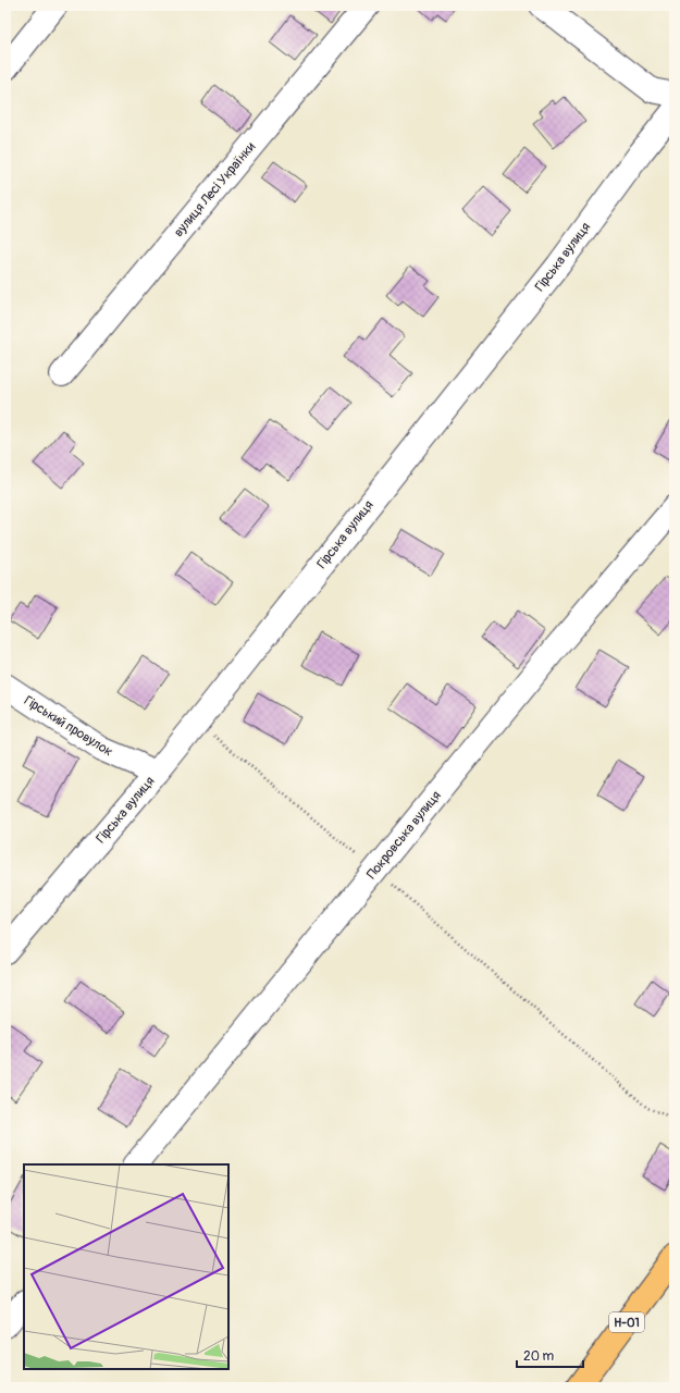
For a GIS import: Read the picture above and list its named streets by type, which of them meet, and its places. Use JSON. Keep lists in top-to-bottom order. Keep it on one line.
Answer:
{"streets":{"main road":["Н-01"],"street":["вулиця Лесі Українки","Гірська вулиця","Гірський провулок","Покровська вулиця"]},"crossings":[["Гірська вулиця","Гірський провулок"]],"scale_bar":"20 m"}
